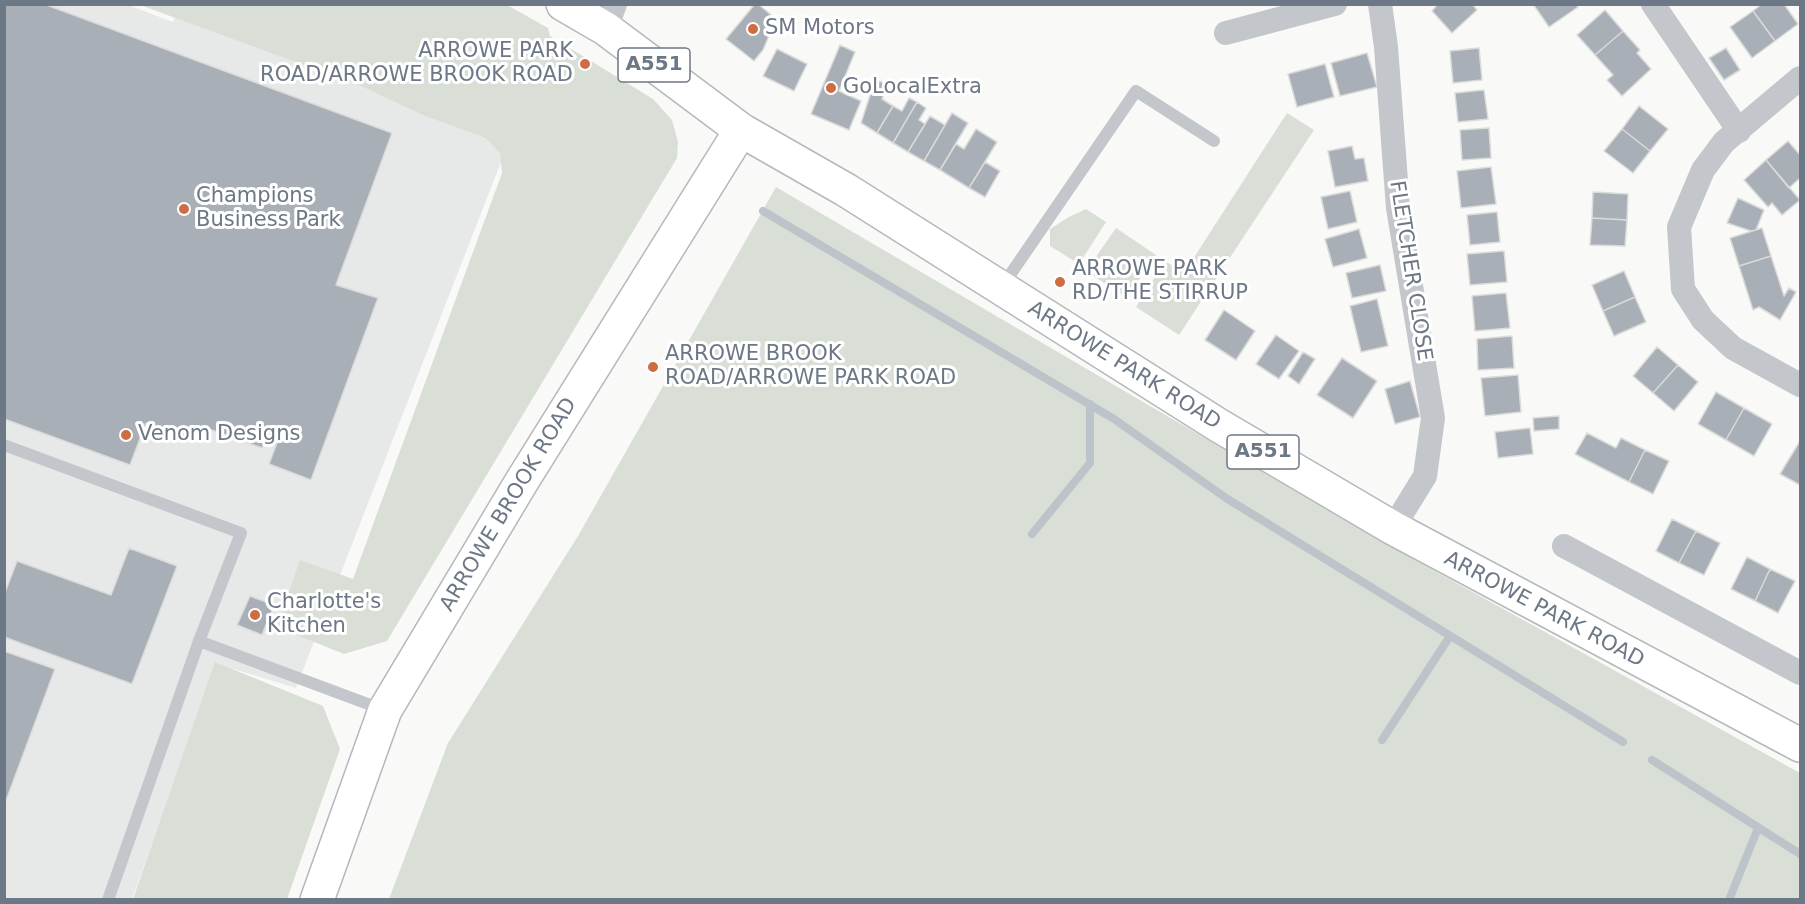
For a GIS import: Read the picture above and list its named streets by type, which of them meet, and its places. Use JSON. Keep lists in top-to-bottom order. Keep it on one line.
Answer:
{"streets":{"main road":["A551","ARROWE PARK ROAD","ARROWE BROOK ROAD"],"street":["FLETCHER CLOSE"]},"crossings":[["FLETCHER CLOSE","ARROWE PARK ROAD"],["ARROWE PARK ROAD","ARROWE BROOK ROAD"]],"places":["SM Motors","ARROWE PARK ROAD/ARROWE BROOK ROAD","GoLocalExtra","Champions Business Park","ARROWE PARK RD/THE STIRRUP","ARROWE BROOK ROAD/ARROWE PARK ROAD","Venom Designs","Charlotte's Kitchen"]}
